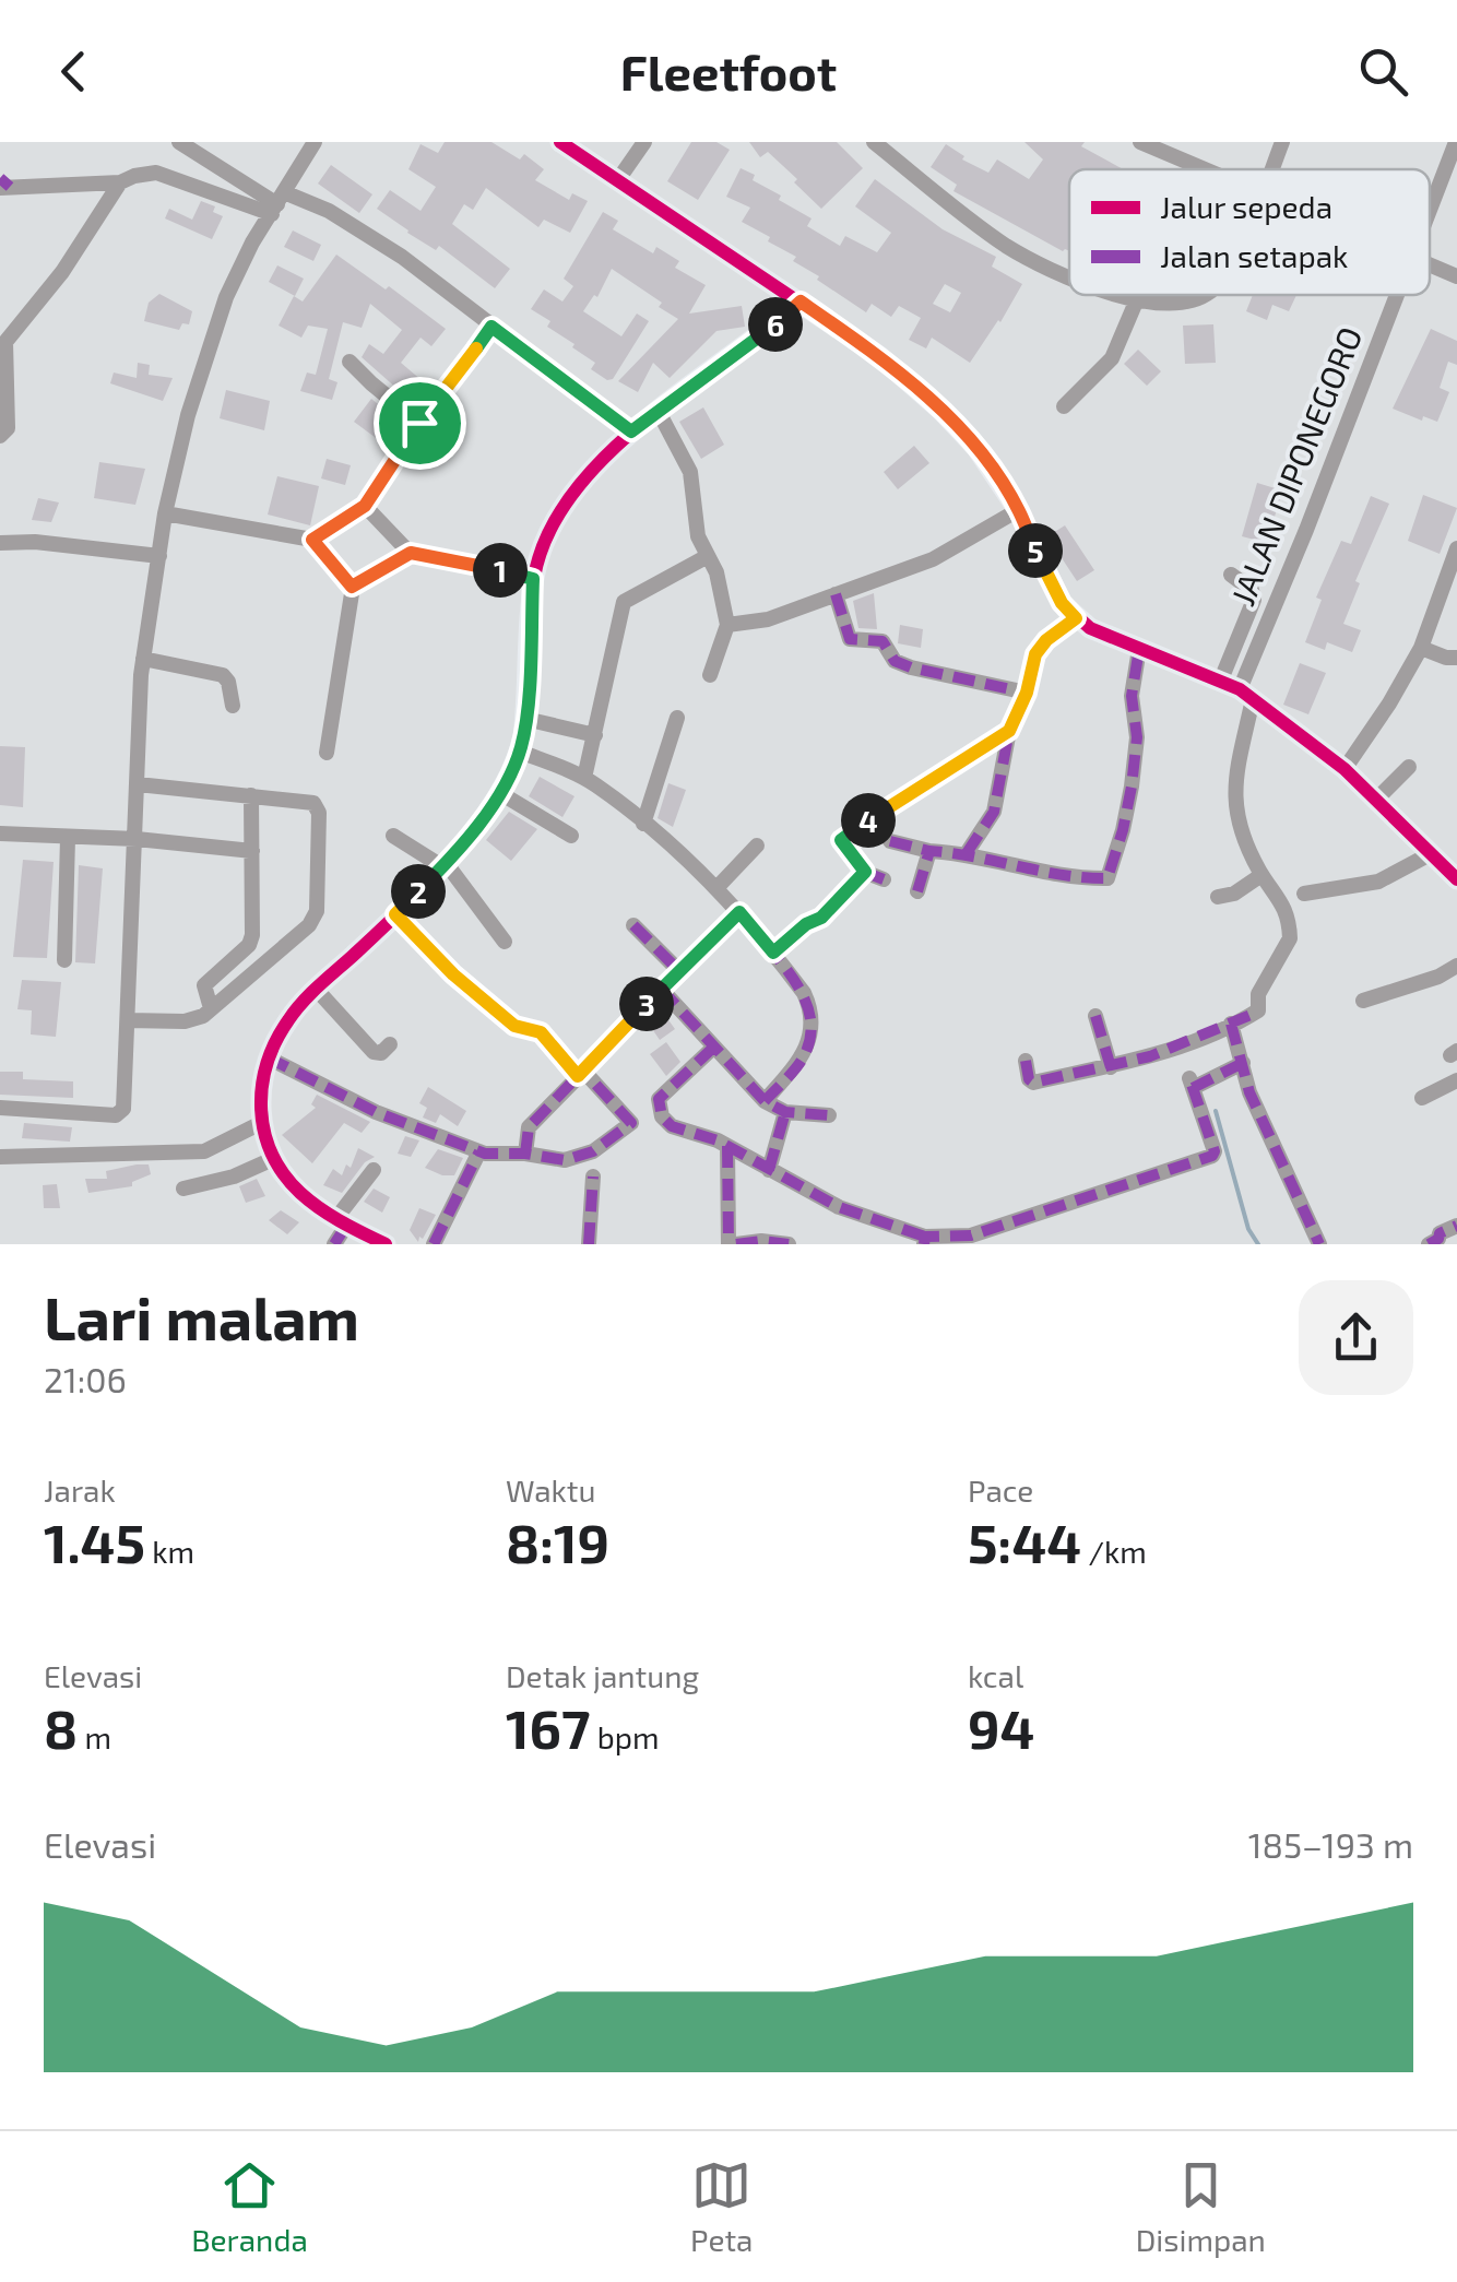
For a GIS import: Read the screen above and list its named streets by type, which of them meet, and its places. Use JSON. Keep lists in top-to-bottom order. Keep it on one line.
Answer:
{"streets":{"street":["JALAN DIPONEGORO"]},"legend":["Jalur sepeda","Jalan setapak"],"page":{"header":"Fleetfoot","pins":["6","5","1","4","2","3"],"heading":["Lari malam","21:06"],"stats":[["Jarak","1.45 km"],["Waktu","8:19"],["Pace","5:44 /km"],["Elevasi","8 m"],["Detak jantung","167 bpm"],["kcal","94"]],"chart":["Elevasi","185–193 m"],"tabs":["Beranda","Peta","Disimpan"]}}
